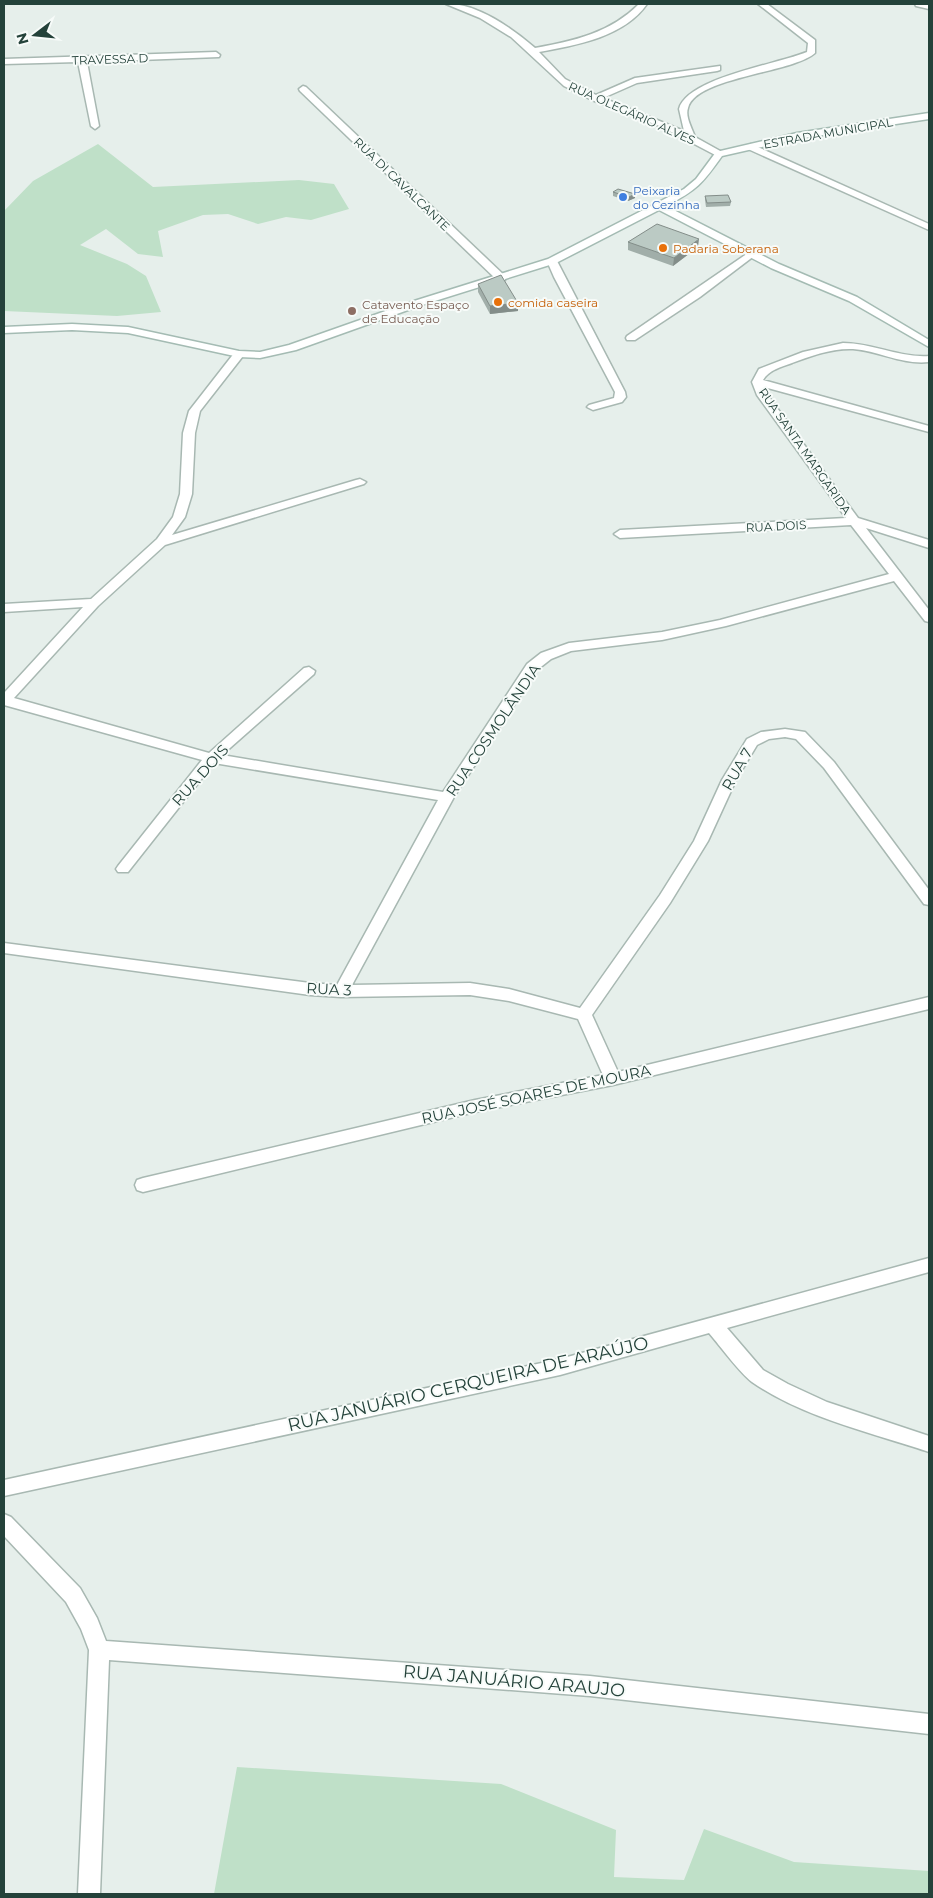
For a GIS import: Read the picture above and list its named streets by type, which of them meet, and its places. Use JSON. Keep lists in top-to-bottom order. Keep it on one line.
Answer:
{"streets":{"street":["TRAVESSA D","RUA OLEGÁRIO ALVES","ESTRADA MUNICIPAL","RUA DI CAVALCANTE","RUA SANTA MARGARIDA","RUA DOIS","RUA COSMOLÂNDIA","RUA 7","RUA 3","RUA JOSÉ SOARES DE MOURA","RUA JANUÁRIO CERQUEIRA DE ARAÚJO","RUA JANUÁRIO ARAUJO"]},"crossings":[["RUA OLEGÁRIO ALVES","ESTRADA MUNICIPAL"],["RUA SANTA MARGARIDA","RUA DOIS"],["RUA SANTA MARGARIDA","RUA COSMOLÂNDIA"],["RUA COSMOLÂNDIA","RUA 3"],["RUA 7","RUA 3"]],"places":["Peixaria do Cezinha","Padaria Soberana","comida caseira","Catavento Espaço de Educação"],"north":"left"}
